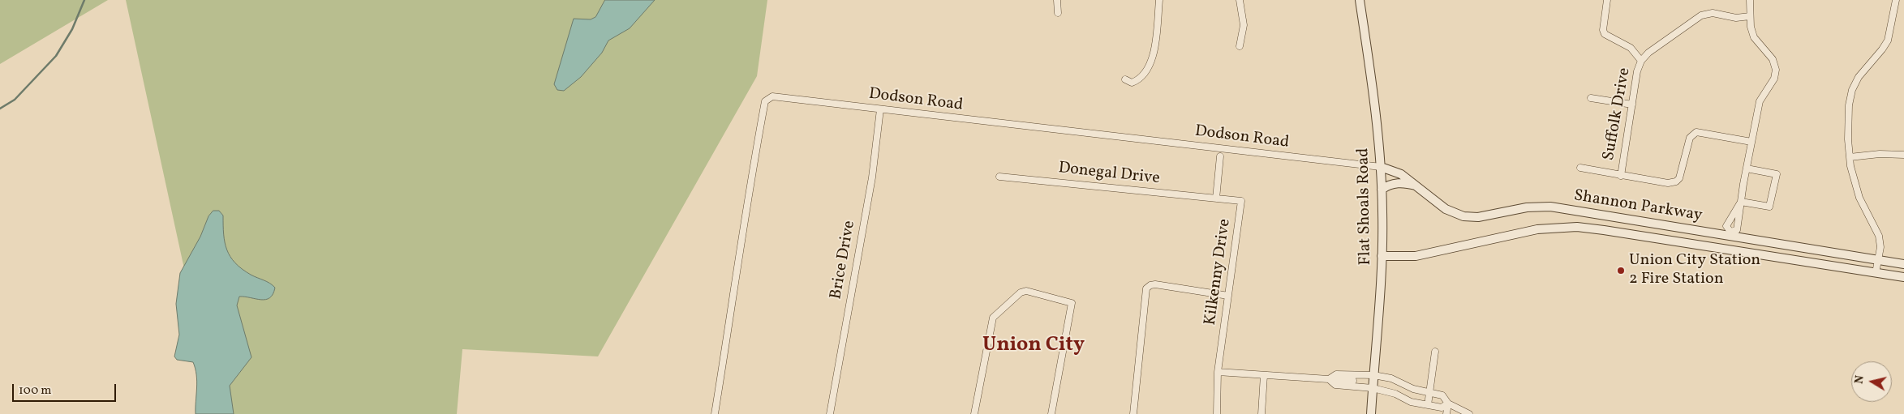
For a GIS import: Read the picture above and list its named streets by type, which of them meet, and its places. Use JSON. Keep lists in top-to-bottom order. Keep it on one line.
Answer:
{"streets":{"street":["Dodson Road","Suffolk Drive","Donegal Drive","Flat Shoals Road","Shannon Parkway","Brice Drive","Kilkenny Drive"]},"crossings":[["Dodson Road","Flat Shoals Road"],["Dodson Road","Shannon Parkway"],["Dodson Road","Brice Drive"],["Donegal Drive","Kilkenny Drive"],["Flat Shoals Road","Shannon Parkway"]],"districts":["Union City"],"places":["Union City Station 2 Fire Station"],"scale_bar":"100 m","north":"left"}
